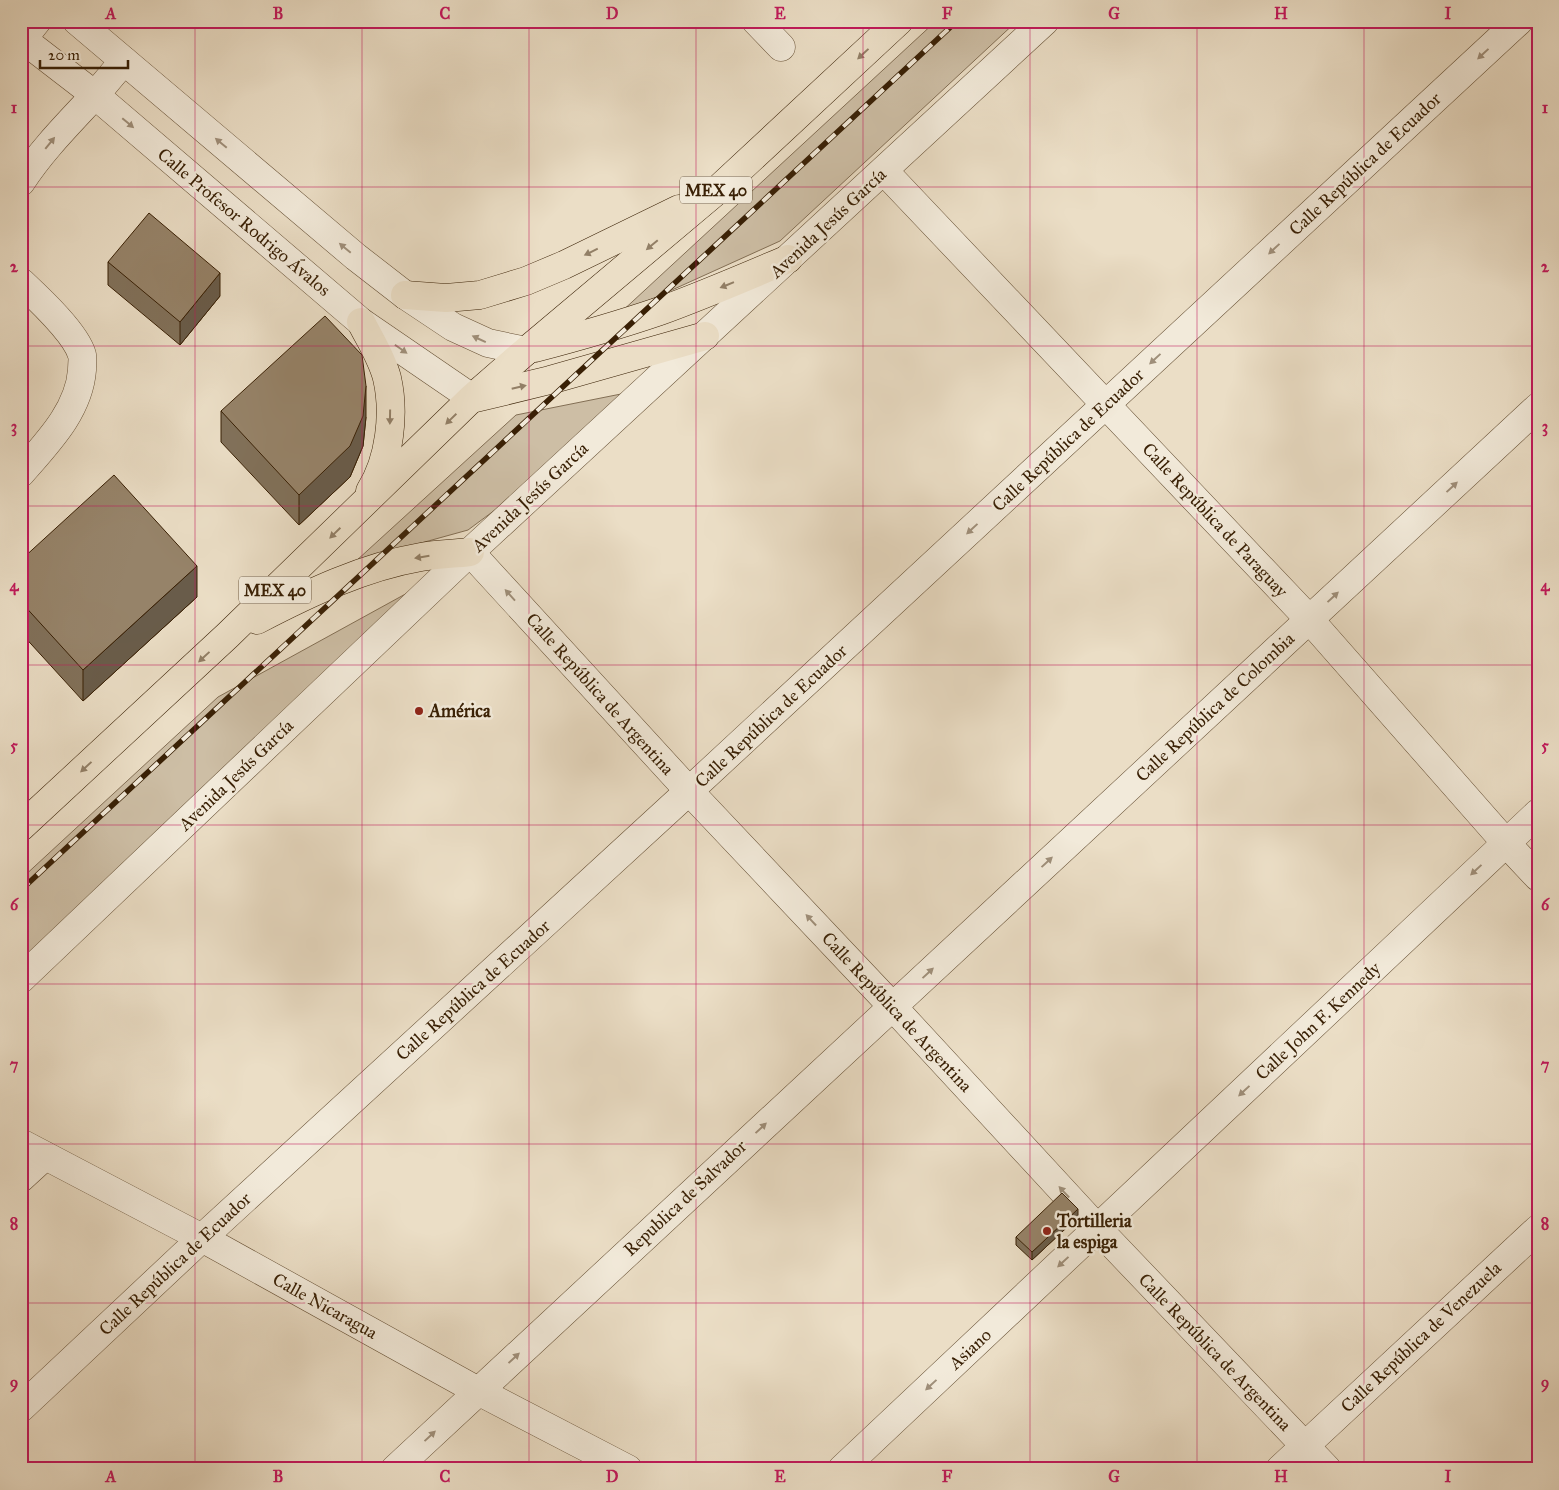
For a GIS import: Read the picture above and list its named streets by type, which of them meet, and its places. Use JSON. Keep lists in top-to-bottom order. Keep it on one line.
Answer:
{"streets":{"main road":["MEX 40"],"street":["Calle República de Ecuador","Calle Profesor Rodrigo Ávalos","Avenida Jesús García","Calle República de Paraguay","Calle República de Argentina","Calle República de Colombia","Calle John F. Kennedy","Republica de Salvador","Calle Nicaragua","Calle República de Venezuela","Asiano"]},"crossings":[["Calle República de Ecuador","Calle República de Paraguay"],["Calle República de Ecuador","Calle República de Argentina"],["Calle República de Ecuador","Calle Nicaragua"],["MEX 40","Calle Profesor Rodrigo Ávalos"],["Avenida Jesús García","Calle República de Paraguay"],["Avenida Jesús García","Calle República de Argentina"],["Calle República de Paraguay","Calle República de Colombia"],["Calle República de Paraguay","Calle John F. Kennedy"],["Calle República de Argentina","Calle República de Colombia"],["Calle República de Argentina","Calle John F. Kennedy"],["Calle República de Argentina","Republica de Salvador"],["Calle República de Argentina","Calle República de Venezuela"],["Calle República de Argentina","Asiano"],["Calle República de Colombia","Republica de Salvador"],["Calle John F. Kennedy","Asiano"],["Republica de Salvador","Calle Nicaragua"]],"one_way":["Calle República de Ecuador","Calle República de Argentina","Calle República de Colombia","Calle John F. Kennedy","Republica de Salvador","Asiano"],"places":["América","Tortilleria la espiga"],"scale_bar":"20 m","grid":{"columns":["A","B","C","D","E","F","G","H","I"],"rows":["1","2","3","4","5","6","7","8","9"]}}
